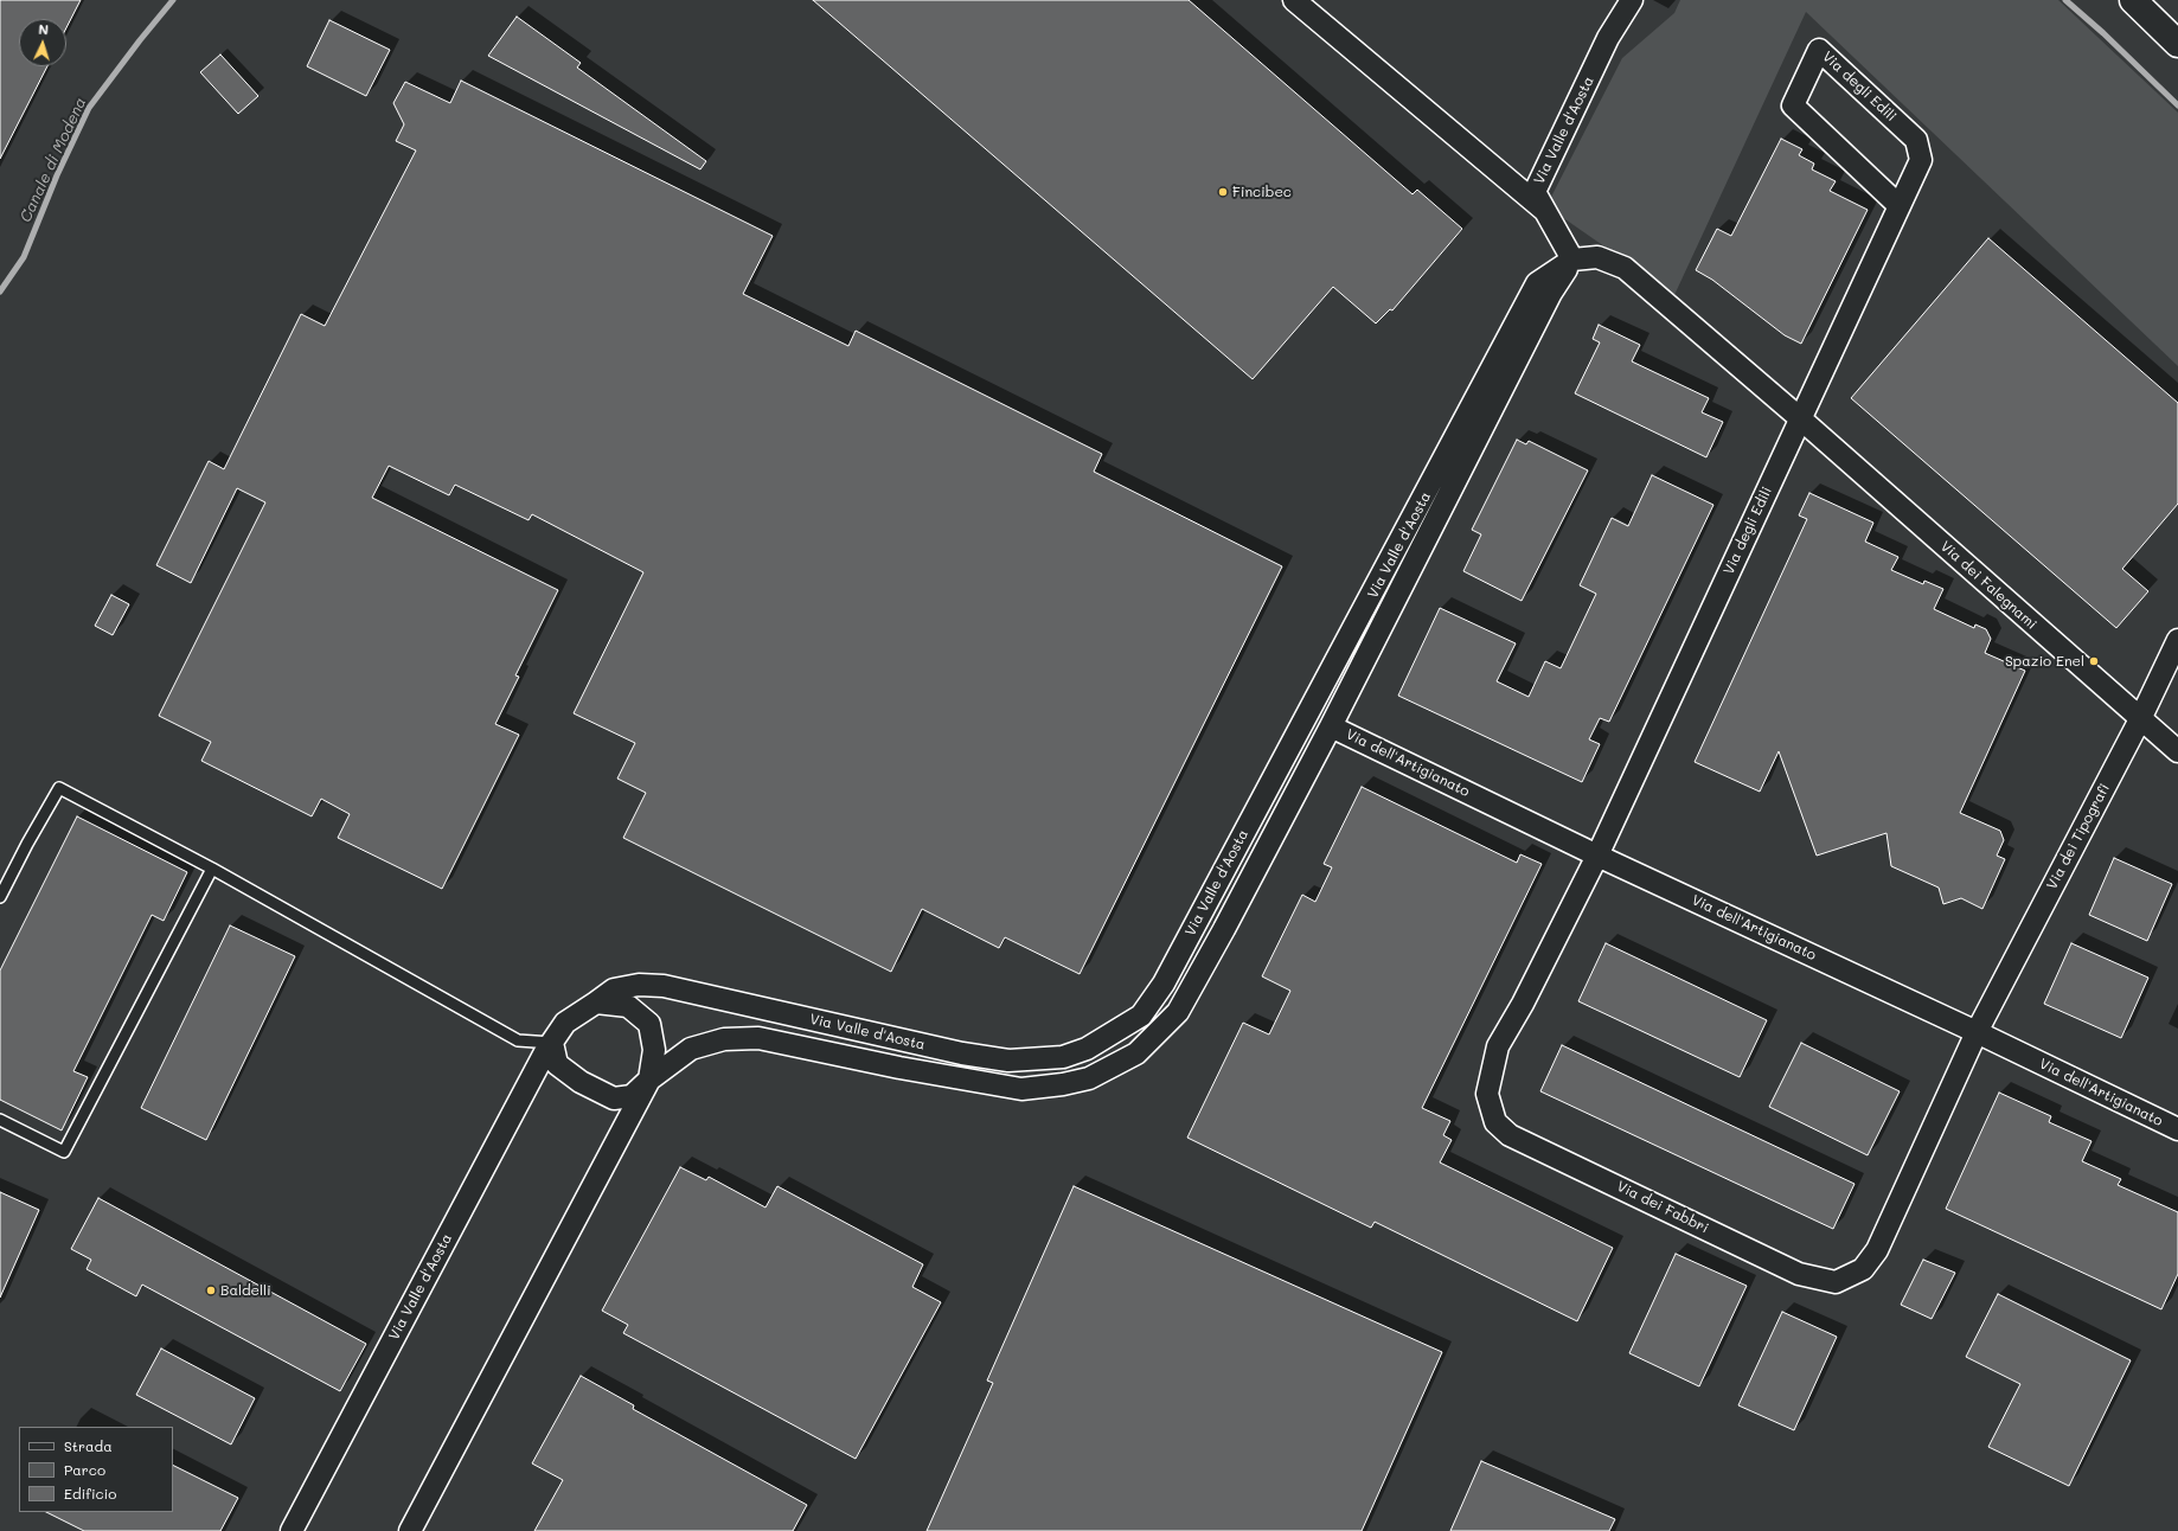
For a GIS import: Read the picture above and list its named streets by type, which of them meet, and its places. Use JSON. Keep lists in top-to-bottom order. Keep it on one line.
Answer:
{"streets":{"street":["Via degli Edili","Via Valle d'Aosta","Via dei Falegnami","Via dell'Artigianato","Via dei Tipografi","Via dei Fabbri"]},"crossings":[["Via degli Edili","Via Valle d'Aosta"],["Via degli Edili","Via dei Falegnami"],["Via degli Edili","Via dell'Artigianato"],["Via degli Edili","Via dei Fabbri"],["Via Valle d'Aosta","Via dei Falegnami"],["Via Valle d'Aosta","Via dell'Artigianato"],["Via dei Falegnami","Via dei Tipografi"],["Via dell'Artigianato","Via dei Tipografi"],["Via dell'Artigianato","Via dei Fabbri"],["Via dei Tipografi","Via dei Fabbri"]],"water":["Canale di Modena"],"places":["Fincibec","Spazio Enel","Baldelli"],"legend":["Strada","Parco","Edificio"],"north":"top"}
